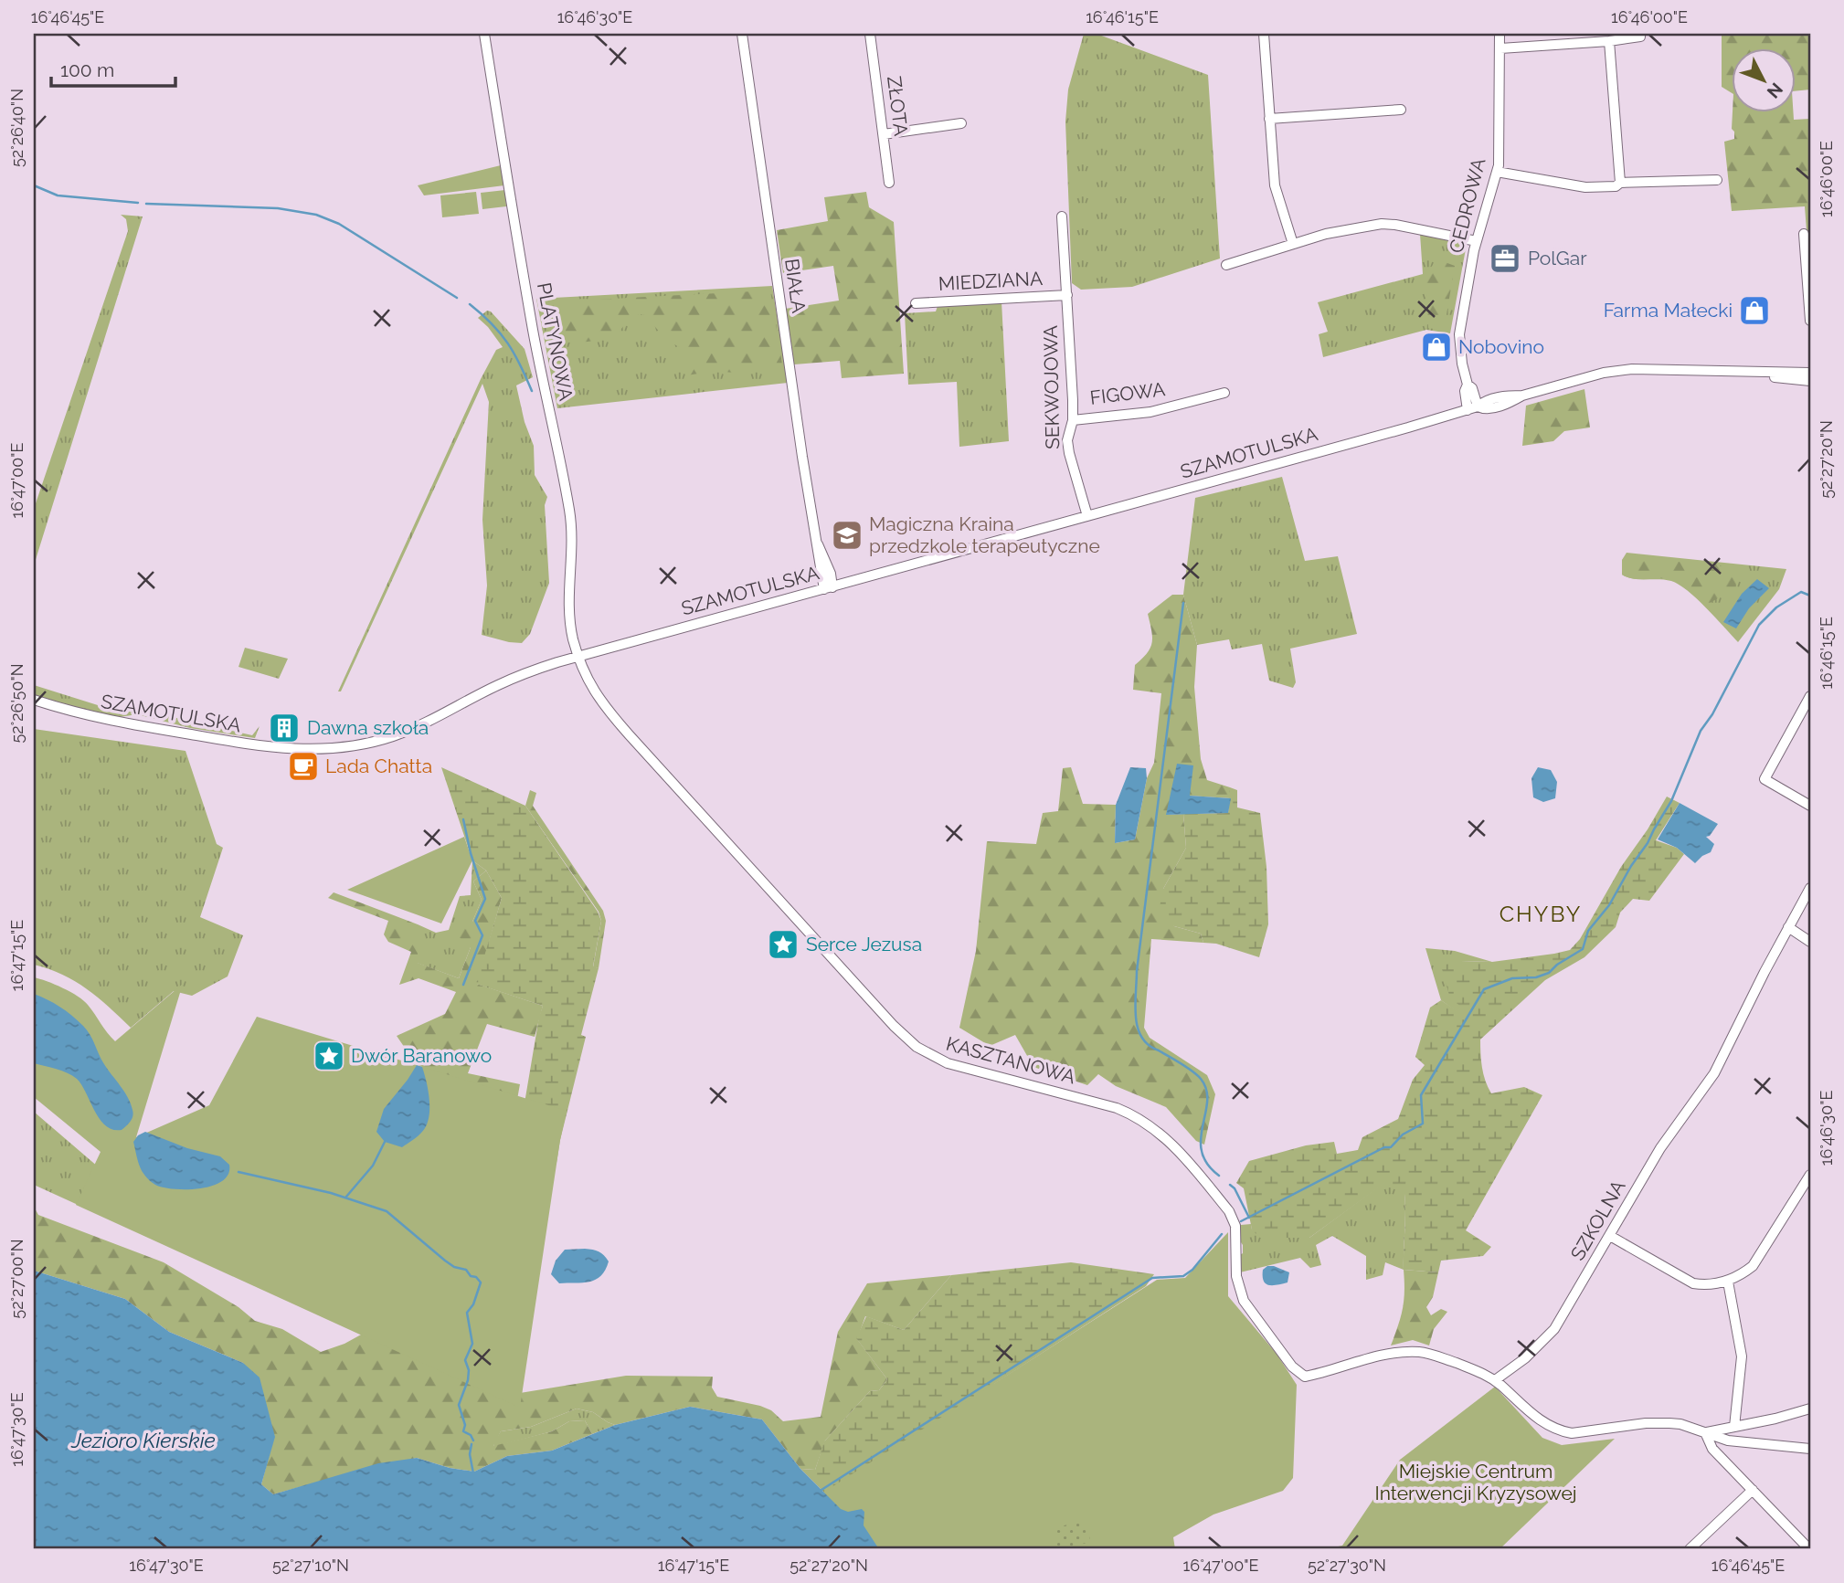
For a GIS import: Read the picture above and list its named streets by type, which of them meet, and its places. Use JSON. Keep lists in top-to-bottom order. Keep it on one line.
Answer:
{"streets":{"street":["ZŁOTA","CEDROWA","MIEDZIANA","BIAŁA","PLATYNOWA","SEKWOJOWA","FIGOWA","SZAMOTULSKA","KASZTANOWA","SZKOLNA"]},"crossings":[["CEDROWA","SZAMOTULSKA"],["MIEDZIANA","SEKWOJOWA"],["BIAŁA","SZAMOTULSKA"],["PLATYNOWA","SZAMOTULSKA"],["PLATYNOWA","KASZTANOWA"],["SEKWOJOWA","FIGOWA"],["SEKWOJOWA","SZAMOTULSKA"],["SZAMOTULSKA","KASZTANOWA"],["KASZTANOWA","SZKOLNA"]],"districts":["CHYBY"],"water":["Jezioro Kierskie"],"parks":["Miejskie Centrum Interwencji Kryzysowej"],"places":{"office":["PolGar"],"shop":["Farma Małecki","Nobovino"],"school or university":["Magiczna Kraina przedzkole terapeutyczne"],"building":["Dawna szkoła"],"cafe":["Lada Chatta"],"place":["Serce Jezusa","Dwór Baranowo"]},"scale_bar":"100 m","north":"bottom right","coordinates":["16°46'45\"E","16°46'30\"E","16°46'15\"E","16°46'00\"E","52°26'40\"N","52°27'20\"N","16°47'00\"E","52°26'50\"N","16°47'15\"E","52°27'00\"N","16°47'30\"E","52°27'10\"N","52°27'30\"N"]}
